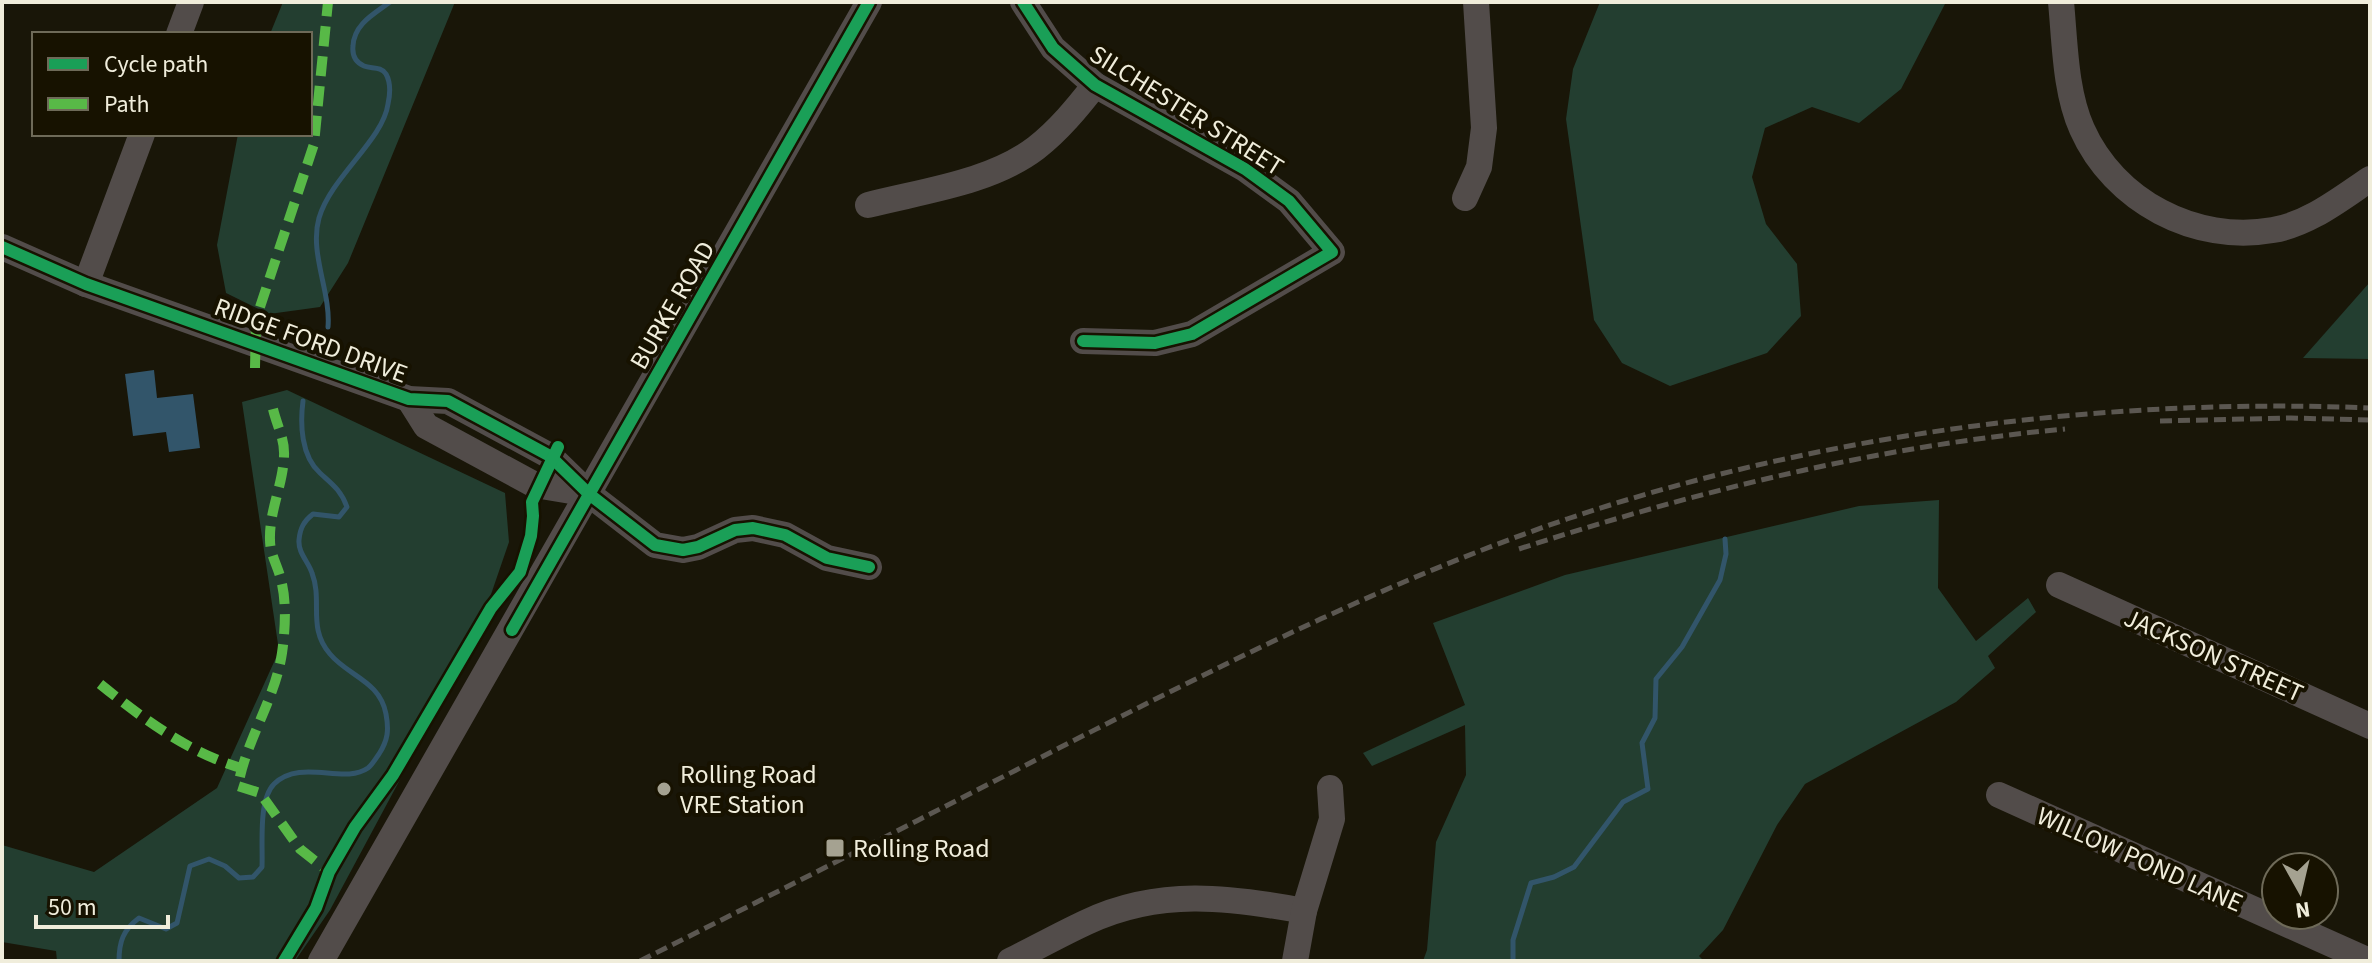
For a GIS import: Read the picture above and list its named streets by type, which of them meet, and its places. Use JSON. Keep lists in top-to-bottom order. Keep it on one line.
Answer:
{"streets":{"street":["SILCHESTER STREET","BURKE ROAD","RIDGE FORD DRIVE","JACKSON STREET","WILLOW POND LANE"]},"crossings":[["BURKE ROAD","RIDGE FORD DRIVE"]],"places":{"other":["Rolling Road VRE Station"],"transit":["Rolling Road"]},"legend":["Cycle path","Path"],"scale_bar":"50 m","north":"bottom"}
